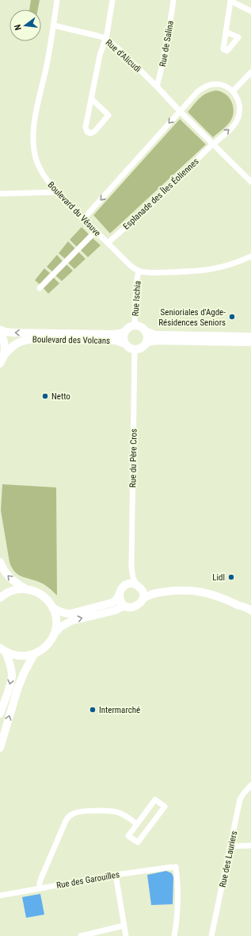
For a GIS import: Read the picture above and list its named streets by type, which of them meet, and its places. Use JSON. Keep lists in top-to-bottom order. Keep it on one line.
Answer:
{"streets":{"street":["Rue de Salina","Rue d'Alicudi","Esplanade des Îles Éoliennes","Boulevard du Vésuve","Rue Ischia","Boulevard des Volcans","Rue du Père Cros","Rue des Lauriers","Rue des Garouilles"]},"crossings":[["Rue de Salina","Rue d'Alicudi"],["Rue d'Alicudi","Esplanade des Îles Éoliennes"],["Rue d'Alicudi","Boulevard du Vésuve"],["Esplanade des Îles Éoliennes","Boulevard du Vésuve"],["Boulevard du Vésuve","Rue Ischia"],["Rue Ischia","Boulevard des Volcans"],["Rue Ischia","Rue du Père Cros"],["Boulevard des Volcans","Rue du Père Cros"]],"places":["Senioriales d'Agde- Résidences Seniors","Netto","Lidl","Intermarché"],"north":"left"}
